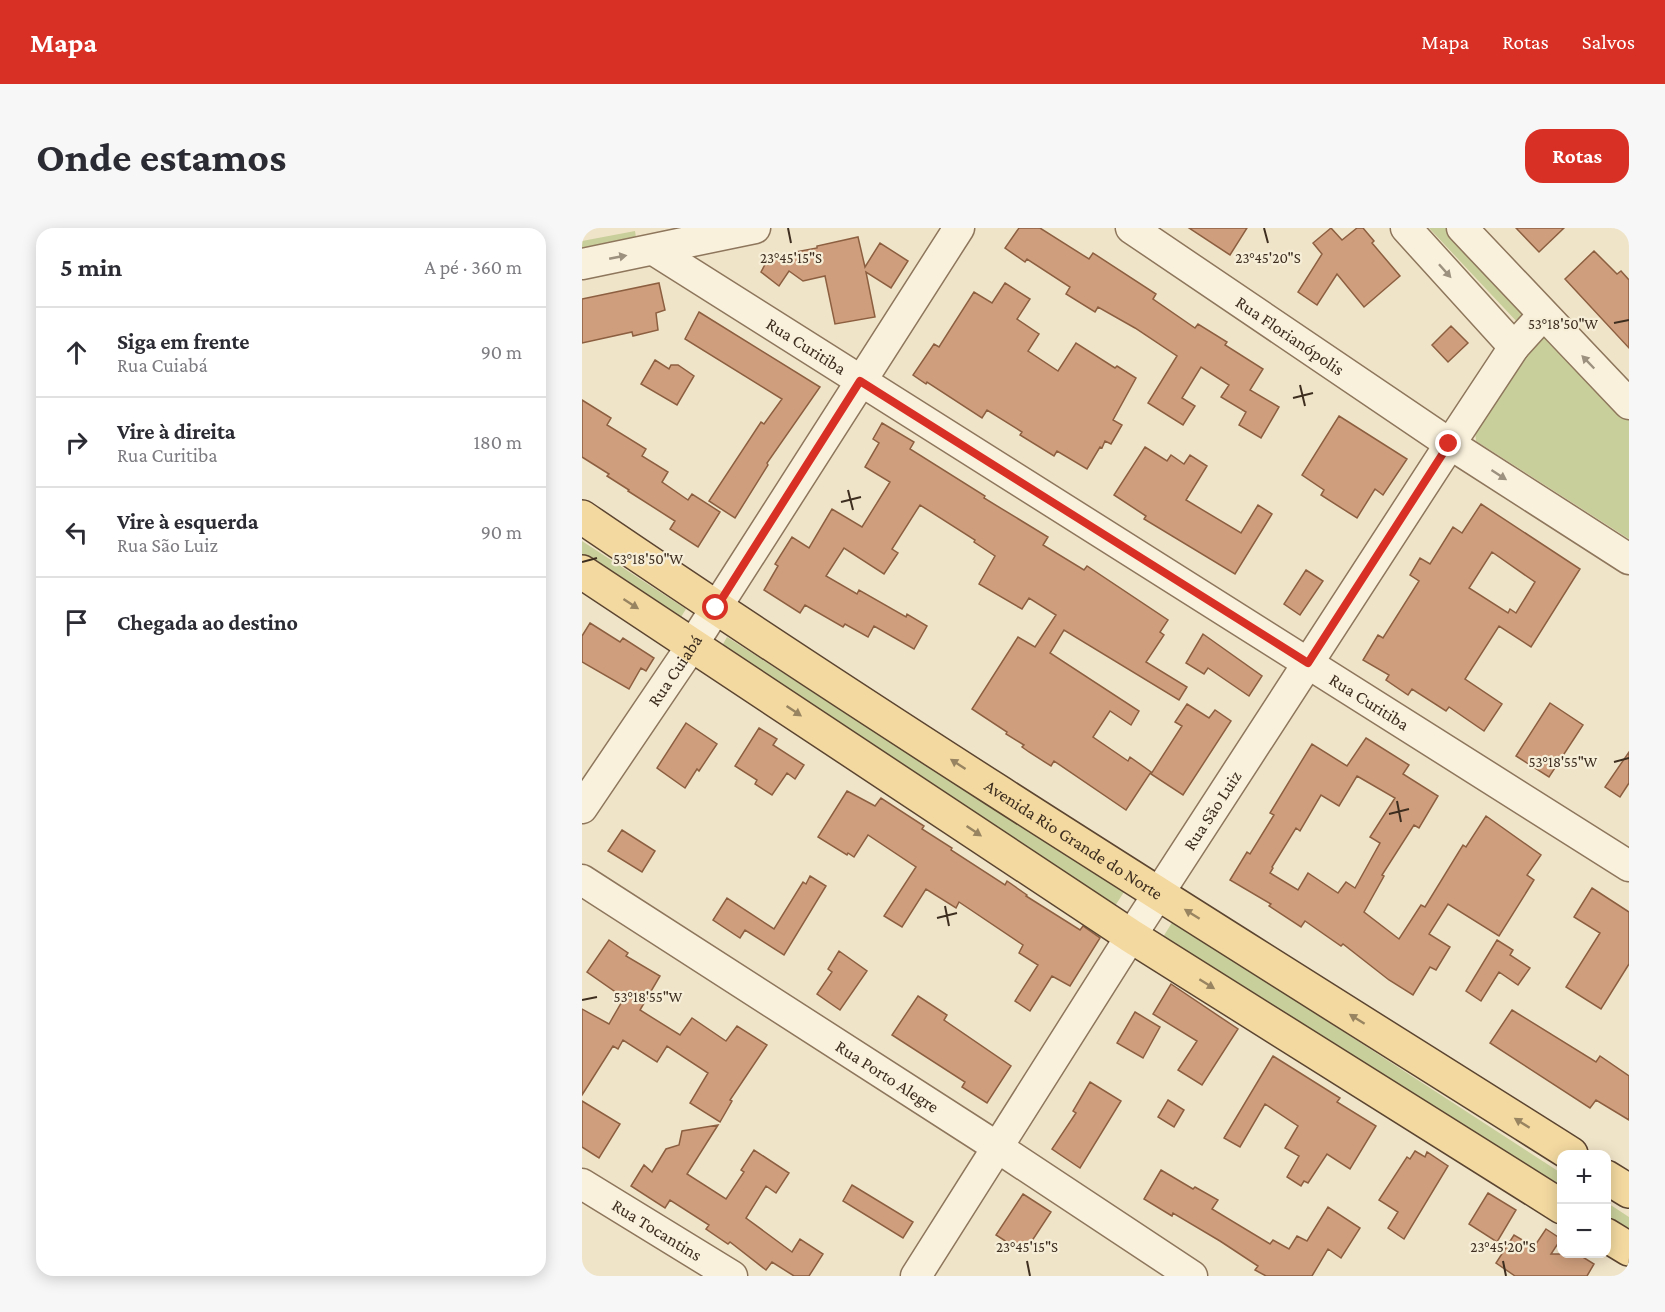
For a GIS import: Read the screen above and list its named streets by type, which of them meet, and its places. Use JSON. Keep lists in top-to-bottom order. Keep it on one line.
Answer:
{"streets":{"main road":["Avenida Rio Grande do Norte"],"street":["Rua Florianópolis","Rua Curitiba","Rua Cuiabá","Rua São Luiz","Rua Porto Alegre","Rua Tocantins"]},"crossings":[["Rua Florianópolis","Rua São Luiz"],["Rua Curitiba","Rua Cuiabá"],["Rua Curitiba","Rua São Luiz"],["Rua Cuiabá","Avenida Rio Grande do Norte"],["Rua São Luiz","Avenida Rio Grande do Norte"],["Rua São Luiz","Rua Porto Alegre"]],"page":{"header":"Mapa","nav":["Mapa","Rotas","Salvos"],"buttons":"Rotas","title":"Onde estamos","heading":["5 min","A pé · 360 m"],"list":[["Siga em frente","Rua Cuiabá","90 m"],["Vire à direita","Rua Curitiba","180 m"],["Vire à esquerda","Rua São Luiz","90 m"],"Chegada ao destino"],"map_buttons":["+","−"]},"coordinates":["23°45'15\"S","23°45'20\"S","53°18'50\"W","53°18'55\"W"]}
